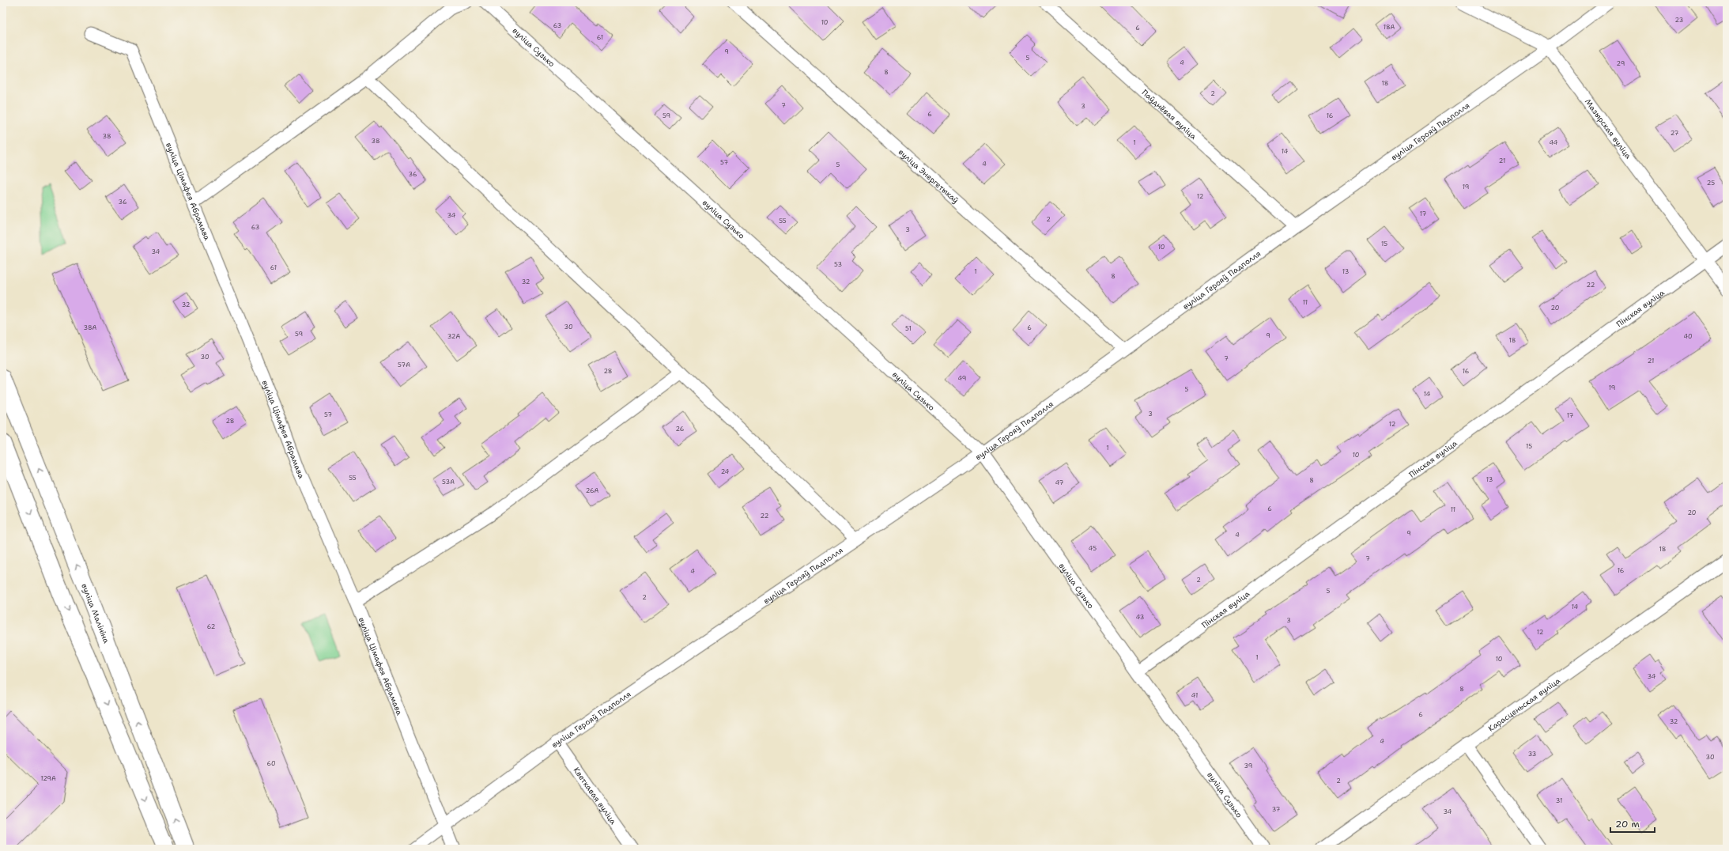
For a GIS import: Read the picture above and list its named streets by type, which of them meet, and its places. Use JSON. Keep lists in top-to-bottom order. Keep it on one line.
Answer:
{"streets":{"main road":["вуліца Малініна"],"street":["вуліца Сузько","Паўднёвая вуліца","Мазырская вуліца","вуліца Герояў Падполля","вуліца Энергетыкаў","вуліца Цімафея Абрамава","Пінская вуліца","Карасценьская вуліца","Кветкавая вуліца"]},"crossings":[["вуліца Сузько","вуліца Герояў Падполля"],["вуліца Сузько","Пінская вуліца"],["Паўднёвая вуліца","вуліца Герояў Падполля"],["Мазырская вуліца","вуліца Герояў Падполля"],["Мазырская вуліца","Пінская вуліца"],["вуліца Герояў Падполля","вуліца Энергетыкаў"],["вуліца Герояў Падполля","вуліца Цімафея Абрамава"],["вуліца Герояў Падполля","Кветкавая вуліца"]],"house_numbers":["23","10","63","18А","6","61","9","5","4","29","8","18","2","7","3","6","59","16","27","38","38","1","44","14","21","57","4","5","36","25","19","12","36","17","34","2","55","63","3","15","10","34","53","61","1","13","8","32","22","11","32","20","30","38А","6","51","59","9","32А","40","18","30","7","21","57А","28","16","49","19","5","14","3","57","17","28","12","26","15","1","10","24","55","13","8","53А","47","26А","6","11","20","22","9","4","45","18","7","16","4","2","5","2","14","43","3","62","12","1","10","34","8","41","6","32","4","33","30","60","39","129А","2","31","37","34"],"scale_bar":"20 m"}
